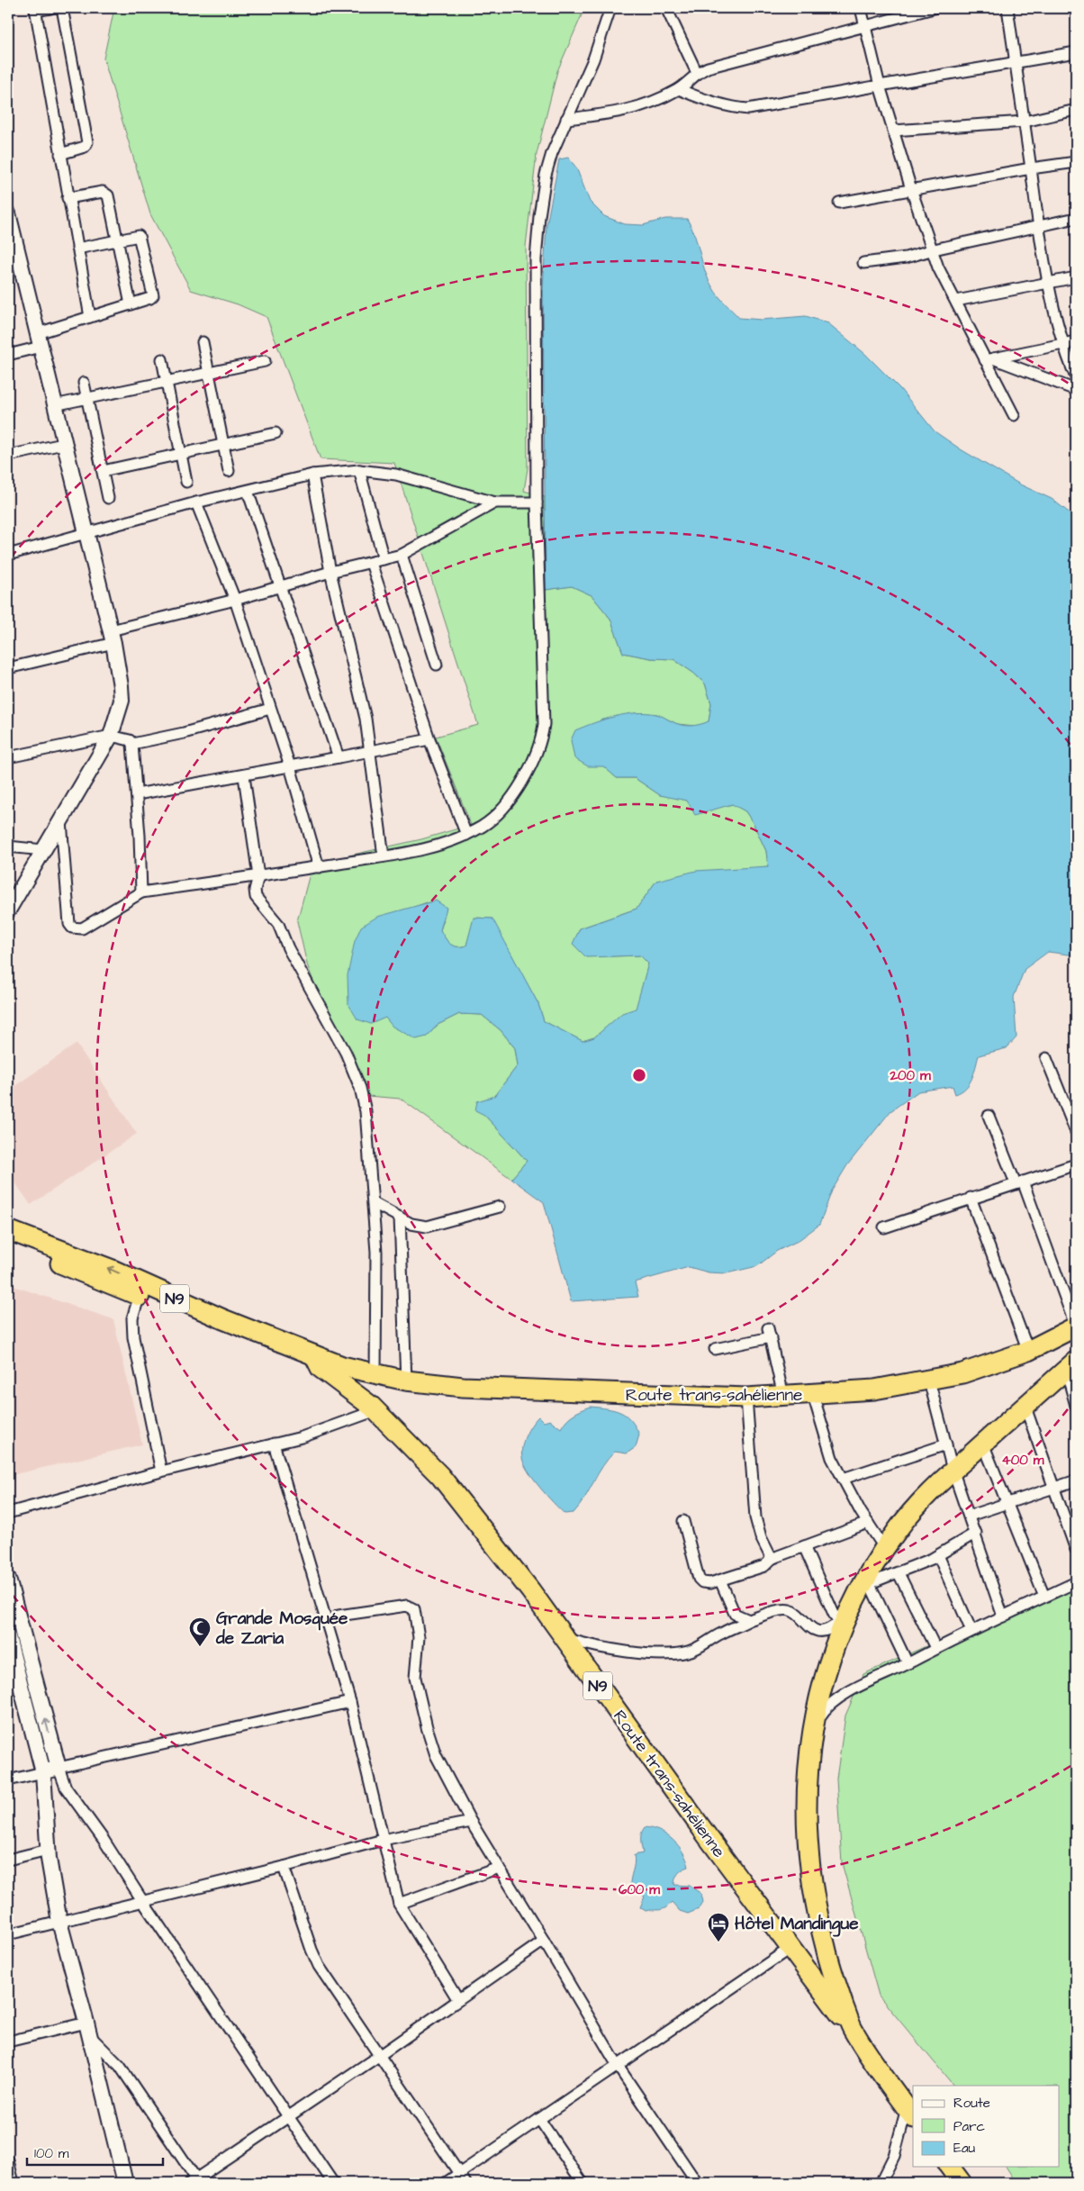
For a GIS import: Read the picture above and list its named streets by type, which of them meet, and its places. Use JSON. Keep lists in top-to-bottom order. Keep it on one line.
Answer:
{"streets":{"highway":["N9","Route trans-sahélienne"]},"places":{"mosque":["Grande Mosquée de Zaria"],"hotel":["Hôtel Mandingue"]},"legend":["Route","Parc","Eau"],"scale_bar":"100 m","rings":["200 m","400 m","600 m"]}
